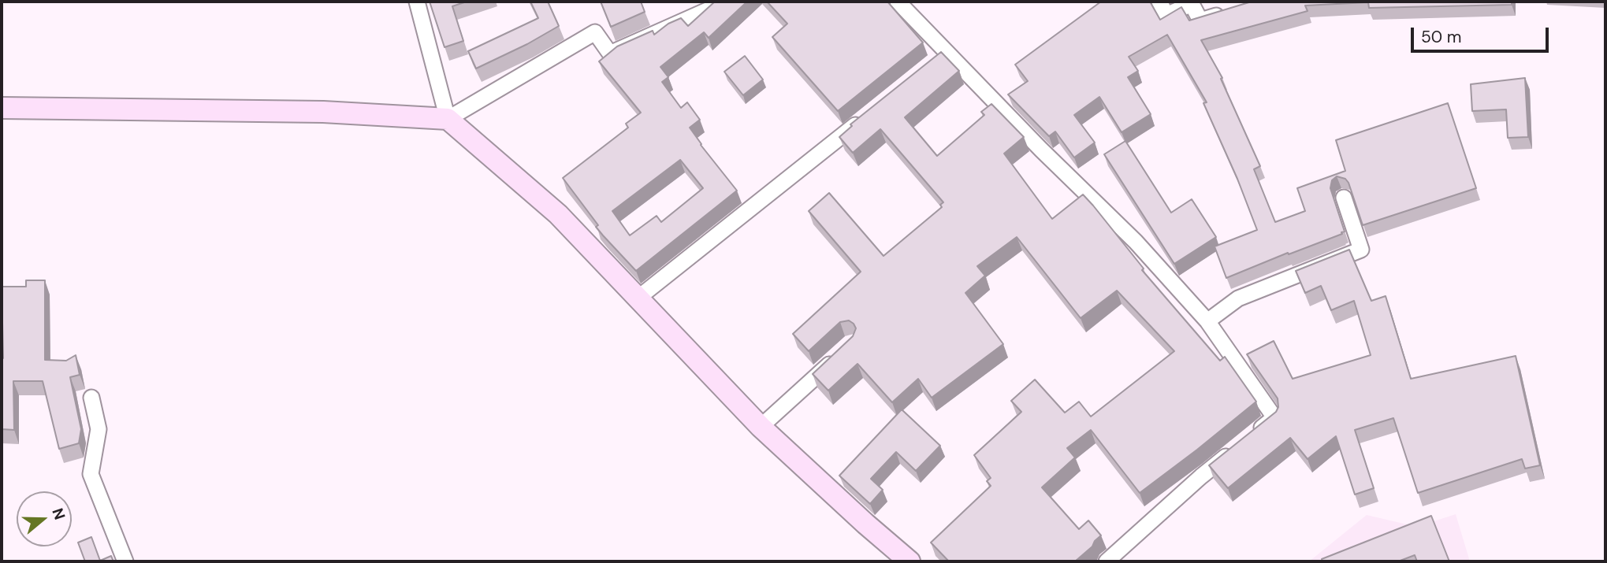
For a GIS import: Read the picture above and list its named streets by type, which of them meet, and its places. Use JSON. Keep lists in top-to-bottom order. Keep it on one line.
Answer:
{"scale_bar":"50 m","north":"right"}
